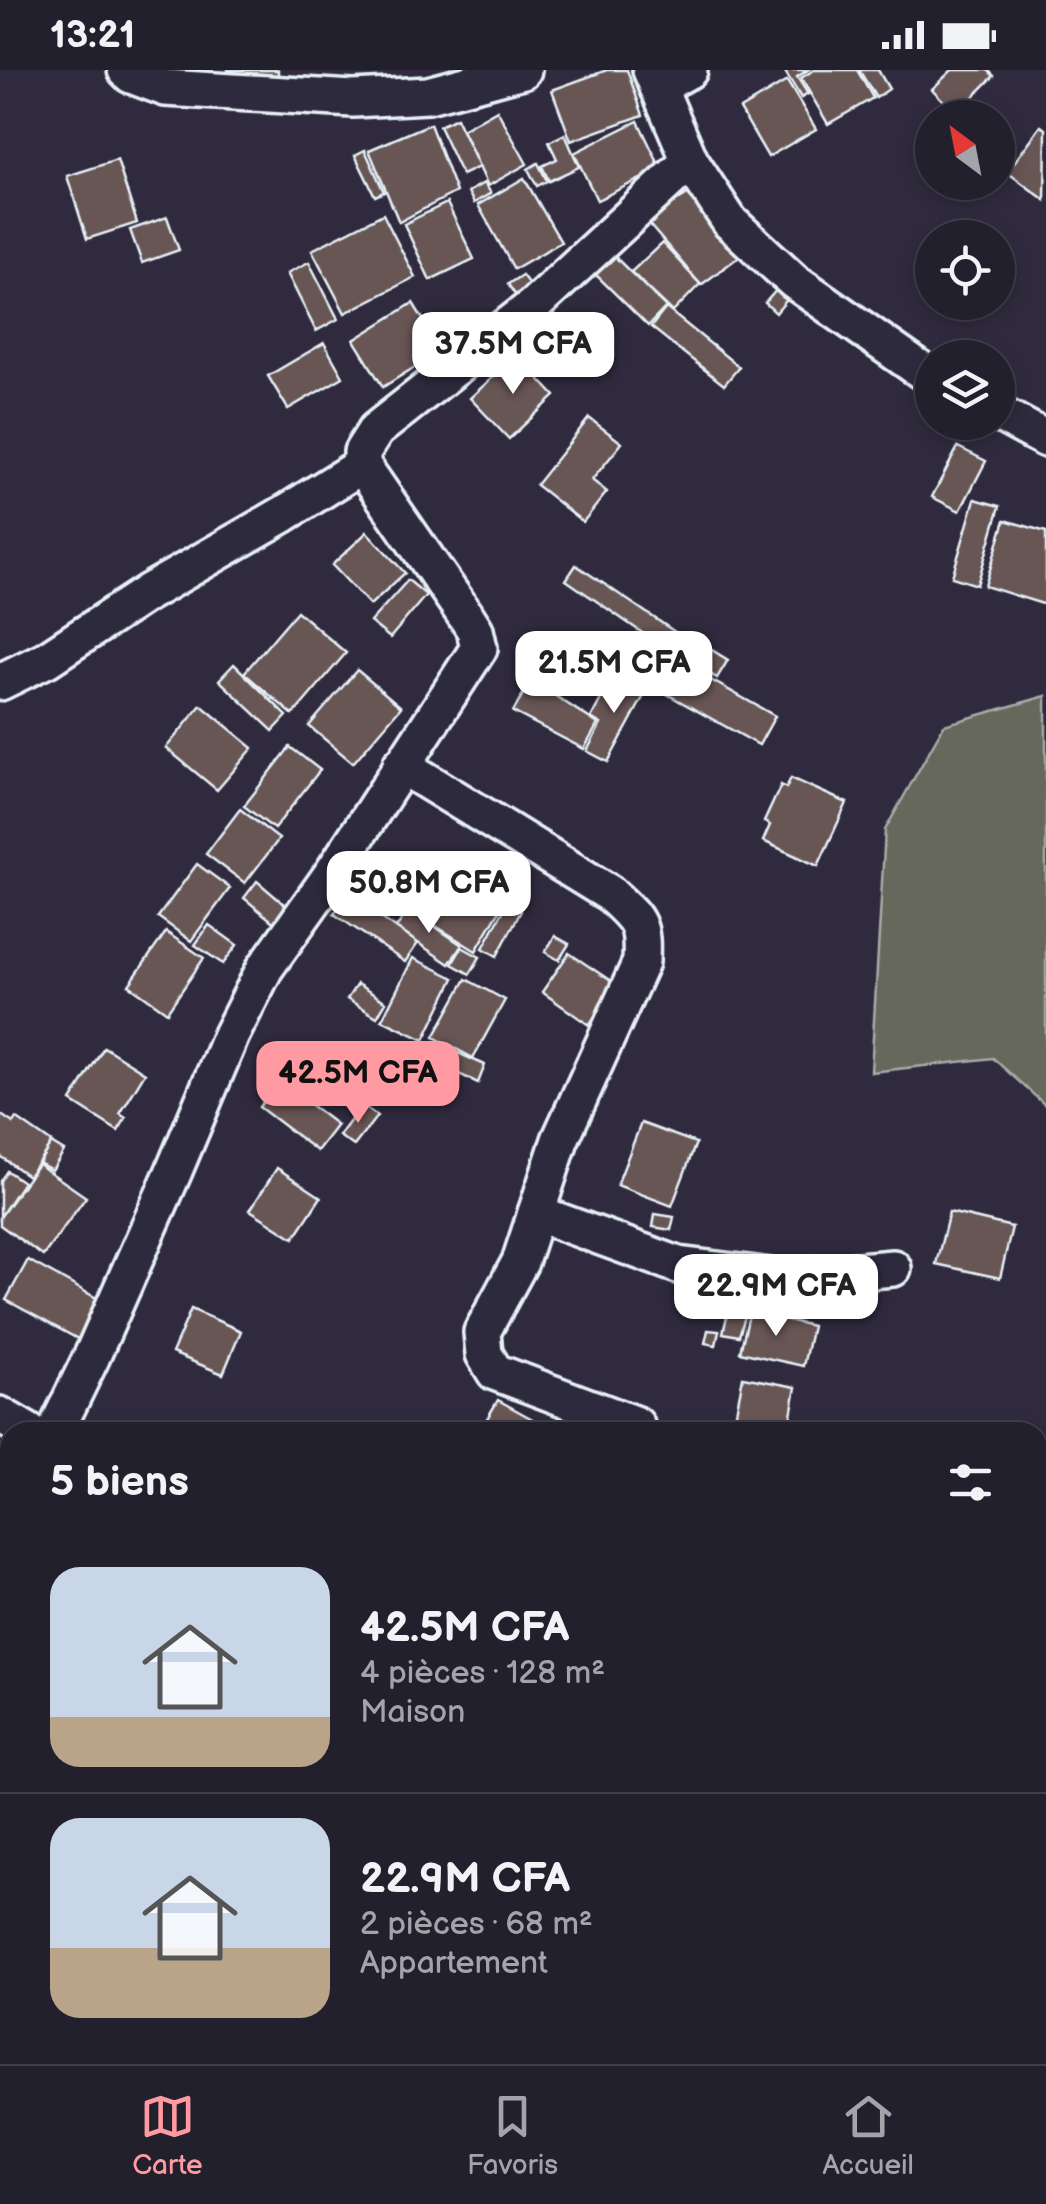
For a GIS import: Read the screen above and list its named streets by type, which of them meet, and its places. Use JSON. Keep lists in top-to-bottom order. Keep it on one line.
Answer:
{"north":"top left","page":{"status":"13:21","price":["37.5M CFA","21.5M CFA","50.8M CFA","42.5M CFA","22.9M CFA"],"heading":"5 biens","list":[{"name":"42.5M CFA","note":"4 pièces · 128 m² · Maison"},{"name":"22.9M CFA","note":"2 pièces · 68 m² · Appartement"}],"tabs":["Carte","Favoris","Accueil"]}}
